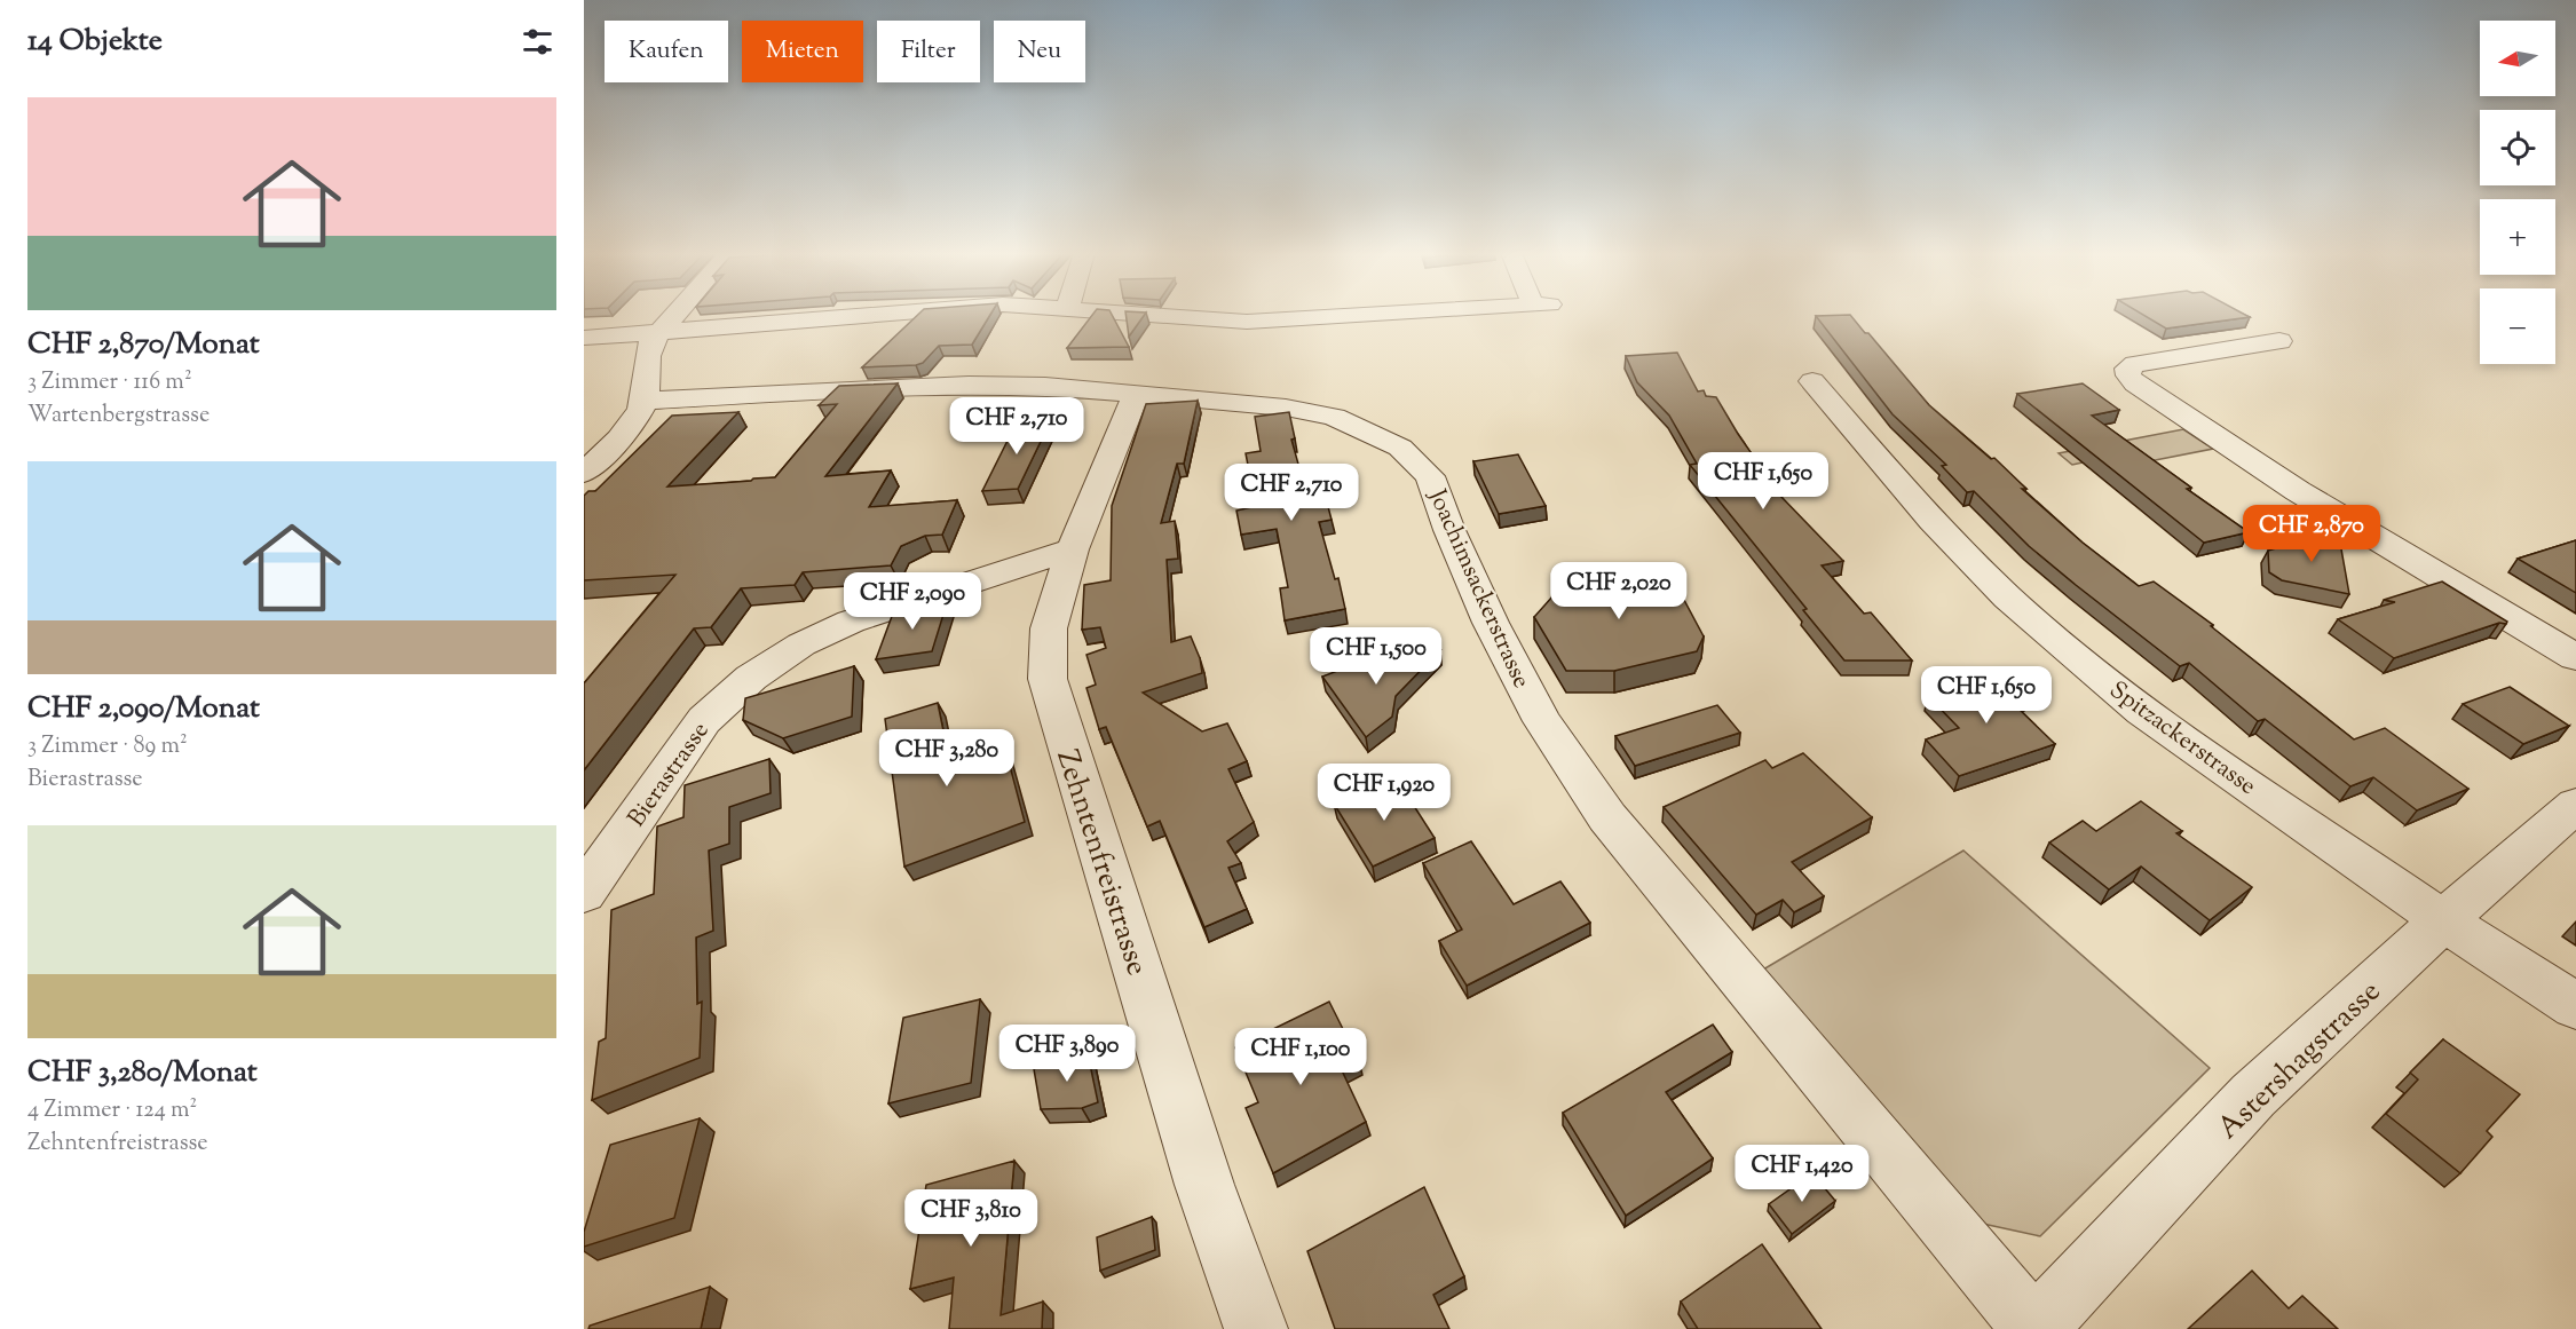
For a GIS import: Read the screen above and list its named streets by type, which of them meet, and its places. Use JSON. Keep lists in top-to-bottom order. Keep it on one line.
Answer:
{"streets":{"street":["Joachimsackerstrasse","Spitzackerstrasse","Bierastrasse","Zehntenfreistrasse","Astershagstrasse"]},"crossings":[["Joachimsackerstrasse","Zehntenfreistrasse"],["Joachimsackerstrasse","Astershagstrasse"],["Spitzackerstrasse","Astershagstrasse"],["Bierastrasse","Zehntenfreistrasse"]],"north":"left","page":{"heading":"14 Objekte","map_buttons":["+","−"],"chip":["Kaufen","Mieten","Filter","Neu"],"list":[{"name":"CHF 2,870/Monat","note":"3 Zimmer · 116 m² · Wartenbergstrasse"},{"name":"CHF 2,090/Monat","note":"3 Zimmer · 89 m² · Bierastrasse"},{"name":"CHF 3,280/Monat","note":"4 Zimmer · 124 m² · Zehntenfreistrasse"}],"price":["CHF 2,710","CHF 1,650","CHF 2,710","CHF 2,870","CHF 2,020","CHF 2,090","CHF 1,500","CHF 1,650","CHF 3,280","CHF 1,920","CHF 3,890","CHF 1,100","CHF 1,420","CHF 3,810"]}}
